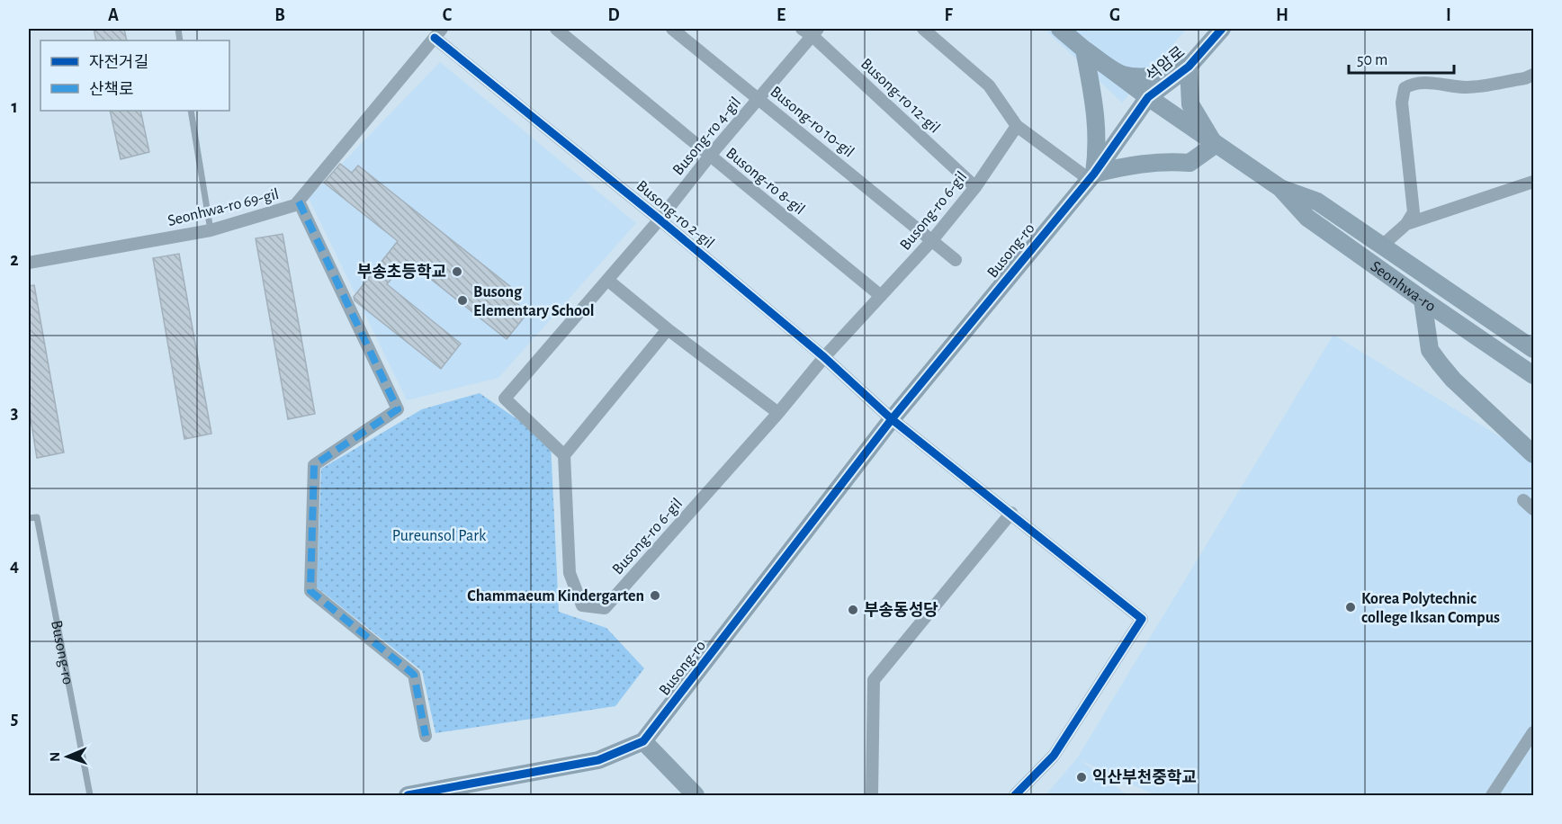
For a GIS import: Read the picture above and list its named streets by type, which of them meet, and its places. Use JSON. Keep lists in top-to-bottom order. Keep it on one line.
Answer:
{"streets":{"street":["석암로","Busong-ro 12-gil","Busong-ro 10-gil","Busong-ro 4-gil","Busong-ro 8-gil","Seonhwa-ro 69-gil","Busong-ro 6-gil","Busong-ro 2-gil","Busong-ro","Seonhwa-ro"]},"crossings":[["석암로","Busong-ro"],["석암로","Seonhwa-ro"],["Busong-ro 12-gil","Busong-ro 4-gil"],["Busong-ro 12-gil","Busong-ro 6-gil"],["Busong-ro 10-gil","Busong-ro 4-gil"],["Busong-ro 10-gil","Busong-ro 6-gil"],["Busong-ro 4-gil","Busong-ro 8-gil"],["Busong-ro 4-gil","Busong-ro 6-gil"],["Busong-ro 4-gil","Busong-ro 2-gil"],["Busong-ro 8-gil","Busong-ro 6-gil"],["Seonhwa-ro 69-gil","Busong-ro 2-gil"],["Busong-ro 6-gil","Busong-ro 2-gil"],["Busong-ro 2-gil","Busong-ro"],["Busong-ro","Seonhwa-ro"]],"parks":["Pureunsol Park"],"places":["부송초등학교","Busong Elementary School","Chammaeum Kindergarten","Korea Polytechnic college Iksan Compus","부송동성당","익산부천중학교"],"legend":["자전거길","산책로"],"scale_bar":"50 m","north":"left","grid":{"columns":["A","B","C","D","E","F","G","H","I"],"rows":["1","2","3","4","5"]}}
